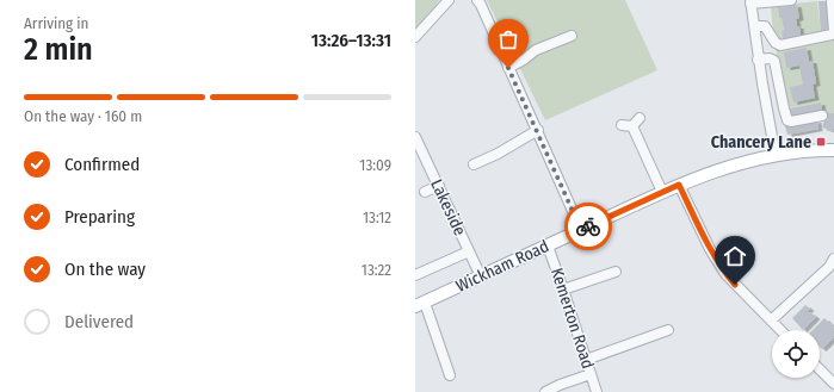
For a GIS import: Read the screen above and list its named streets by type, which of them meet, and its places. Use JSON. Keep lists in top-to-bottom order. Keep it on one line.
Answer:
{"streets":{"main road":["Wickham Road"],"street":["Lakeside","Kemerton Road"]},"crossings":[["Lakeside","Wickham Road"],["Wickham Road","Kemerton Road"]],"places":{"transit":["Chancery Lane"]},"page":{"heading":["2 min","Arriving in","13:26–13:31"],"bar":"On the way · 160 m","list":[["Confirmed","13:09"],["Preparing","13:12"],["On the way","13:22"],"Delivered"]}}
